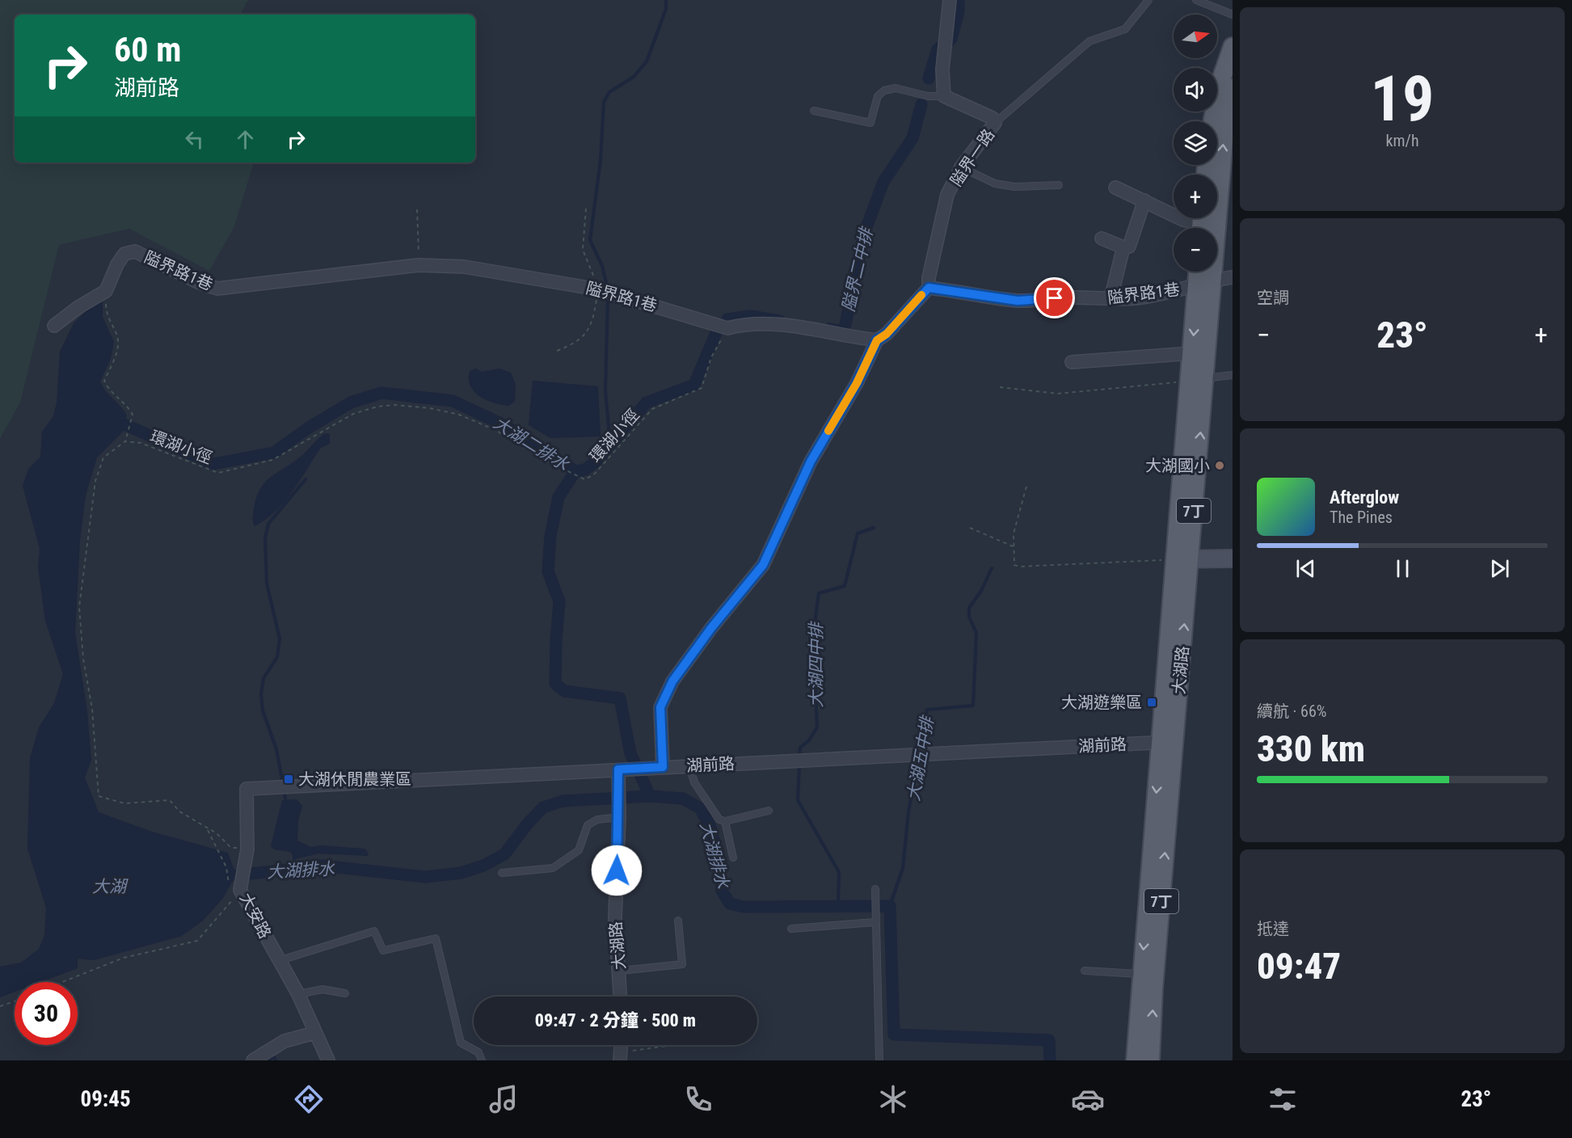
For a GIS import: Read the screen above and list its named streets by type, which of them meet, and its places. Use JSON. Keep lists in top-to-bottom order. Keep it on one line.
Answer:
{"streets":{"main road":["7丁","大湖路"],"street":["隘界一路","隘界路1巷","湖前路","大安路"],"path":["環湖小徑"]},"crossings":[["隘界一路","隘界路1巷"],["隘界路1巷","環湖小徑"],["隘界路1巷","7丁"],["隘界路1巷","大湖路"],["7丁","大湖路"],["大湖路","湖前路"],["湖前路","大安路"]],"water":["隘界二中排","大湖二排水","大湖四中排","大湖五中排","大湖排水","大湖"],"places":{"other":["大湖國小"],"transit":["大湖遊樂區","大湖休閒農業區"]},"north":"right","page":{"tile":[["19","km/h"],"空調",["續航 · 66%","330 km"],["抵達","09:47"]],"map_buttons":["+","−"],"turn":["60 m","湖前路"],"heat":["−","23°","+"],"song":["Afterglow","The Pines"],"limit":"30","trip":"09:47 · 2 分鐘 · 500 m","tabs":["09:45","23°"]}}
